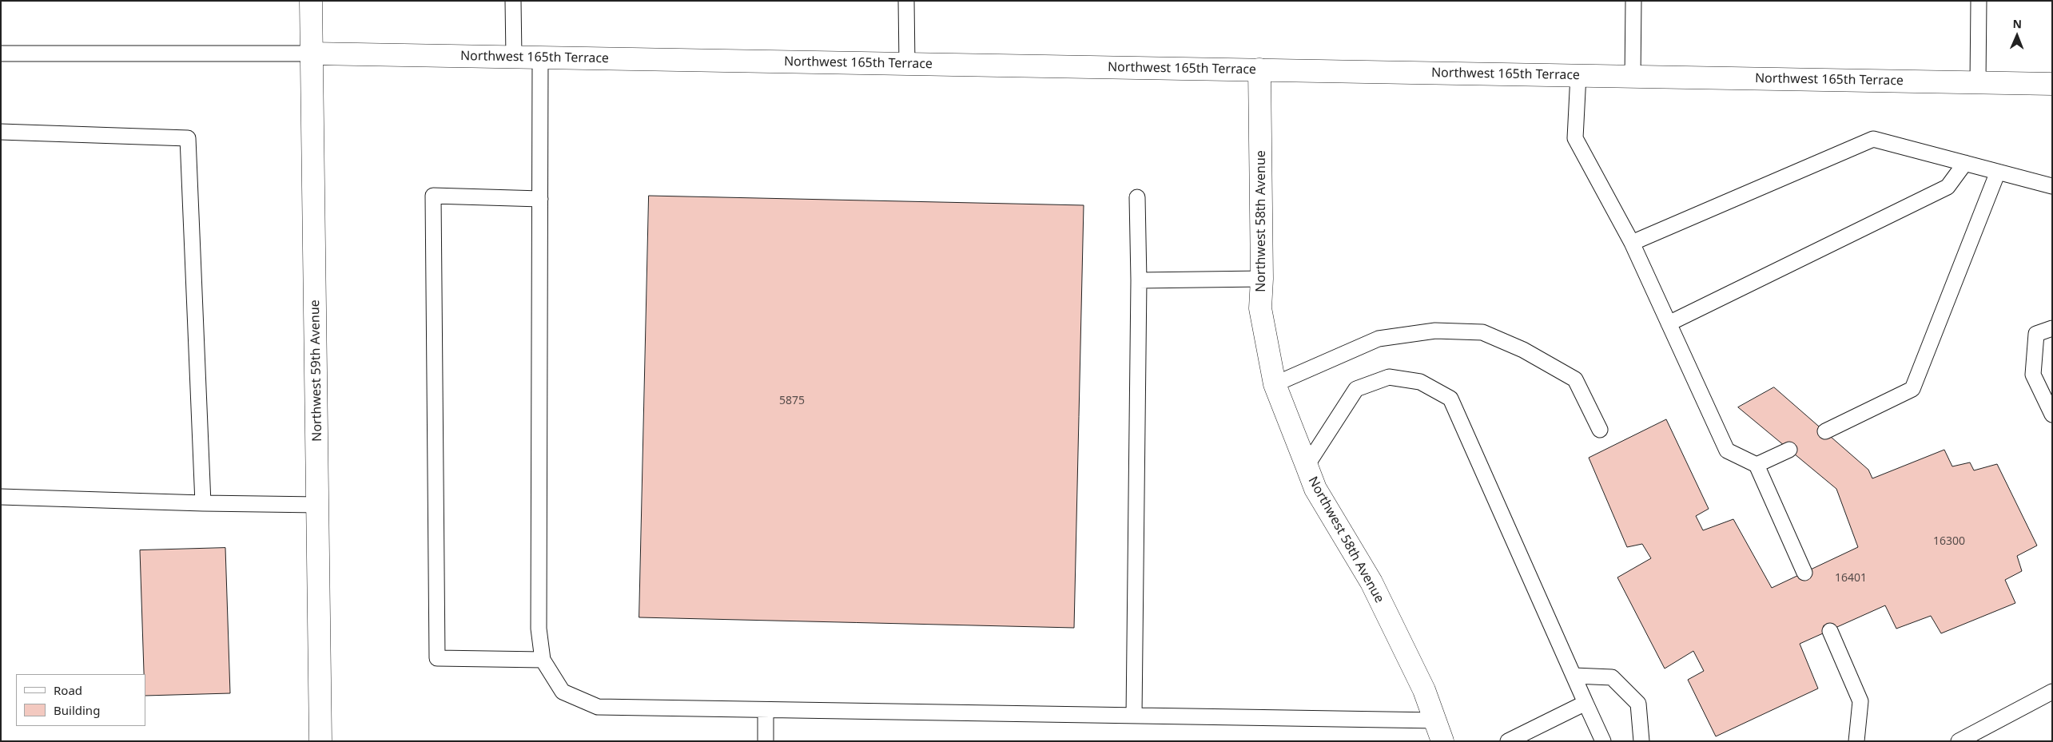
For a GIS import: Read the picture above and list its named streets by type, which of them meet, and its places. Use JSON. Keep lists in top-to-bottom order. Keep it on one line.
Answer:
{"streets":{"street":["Northwest 165th Terrace","Northwest 58th Avenue","Northwest 59th Avenue"]},"crossings":[["Northwest 165th Terrace","Northwest 58th Avenue"],["Northwest 165th Terrace","Northwest 59th Avenue"]],"house_numbers":["5875","16300","16401"],"legend":["Road","Building"],"north":"top"}
